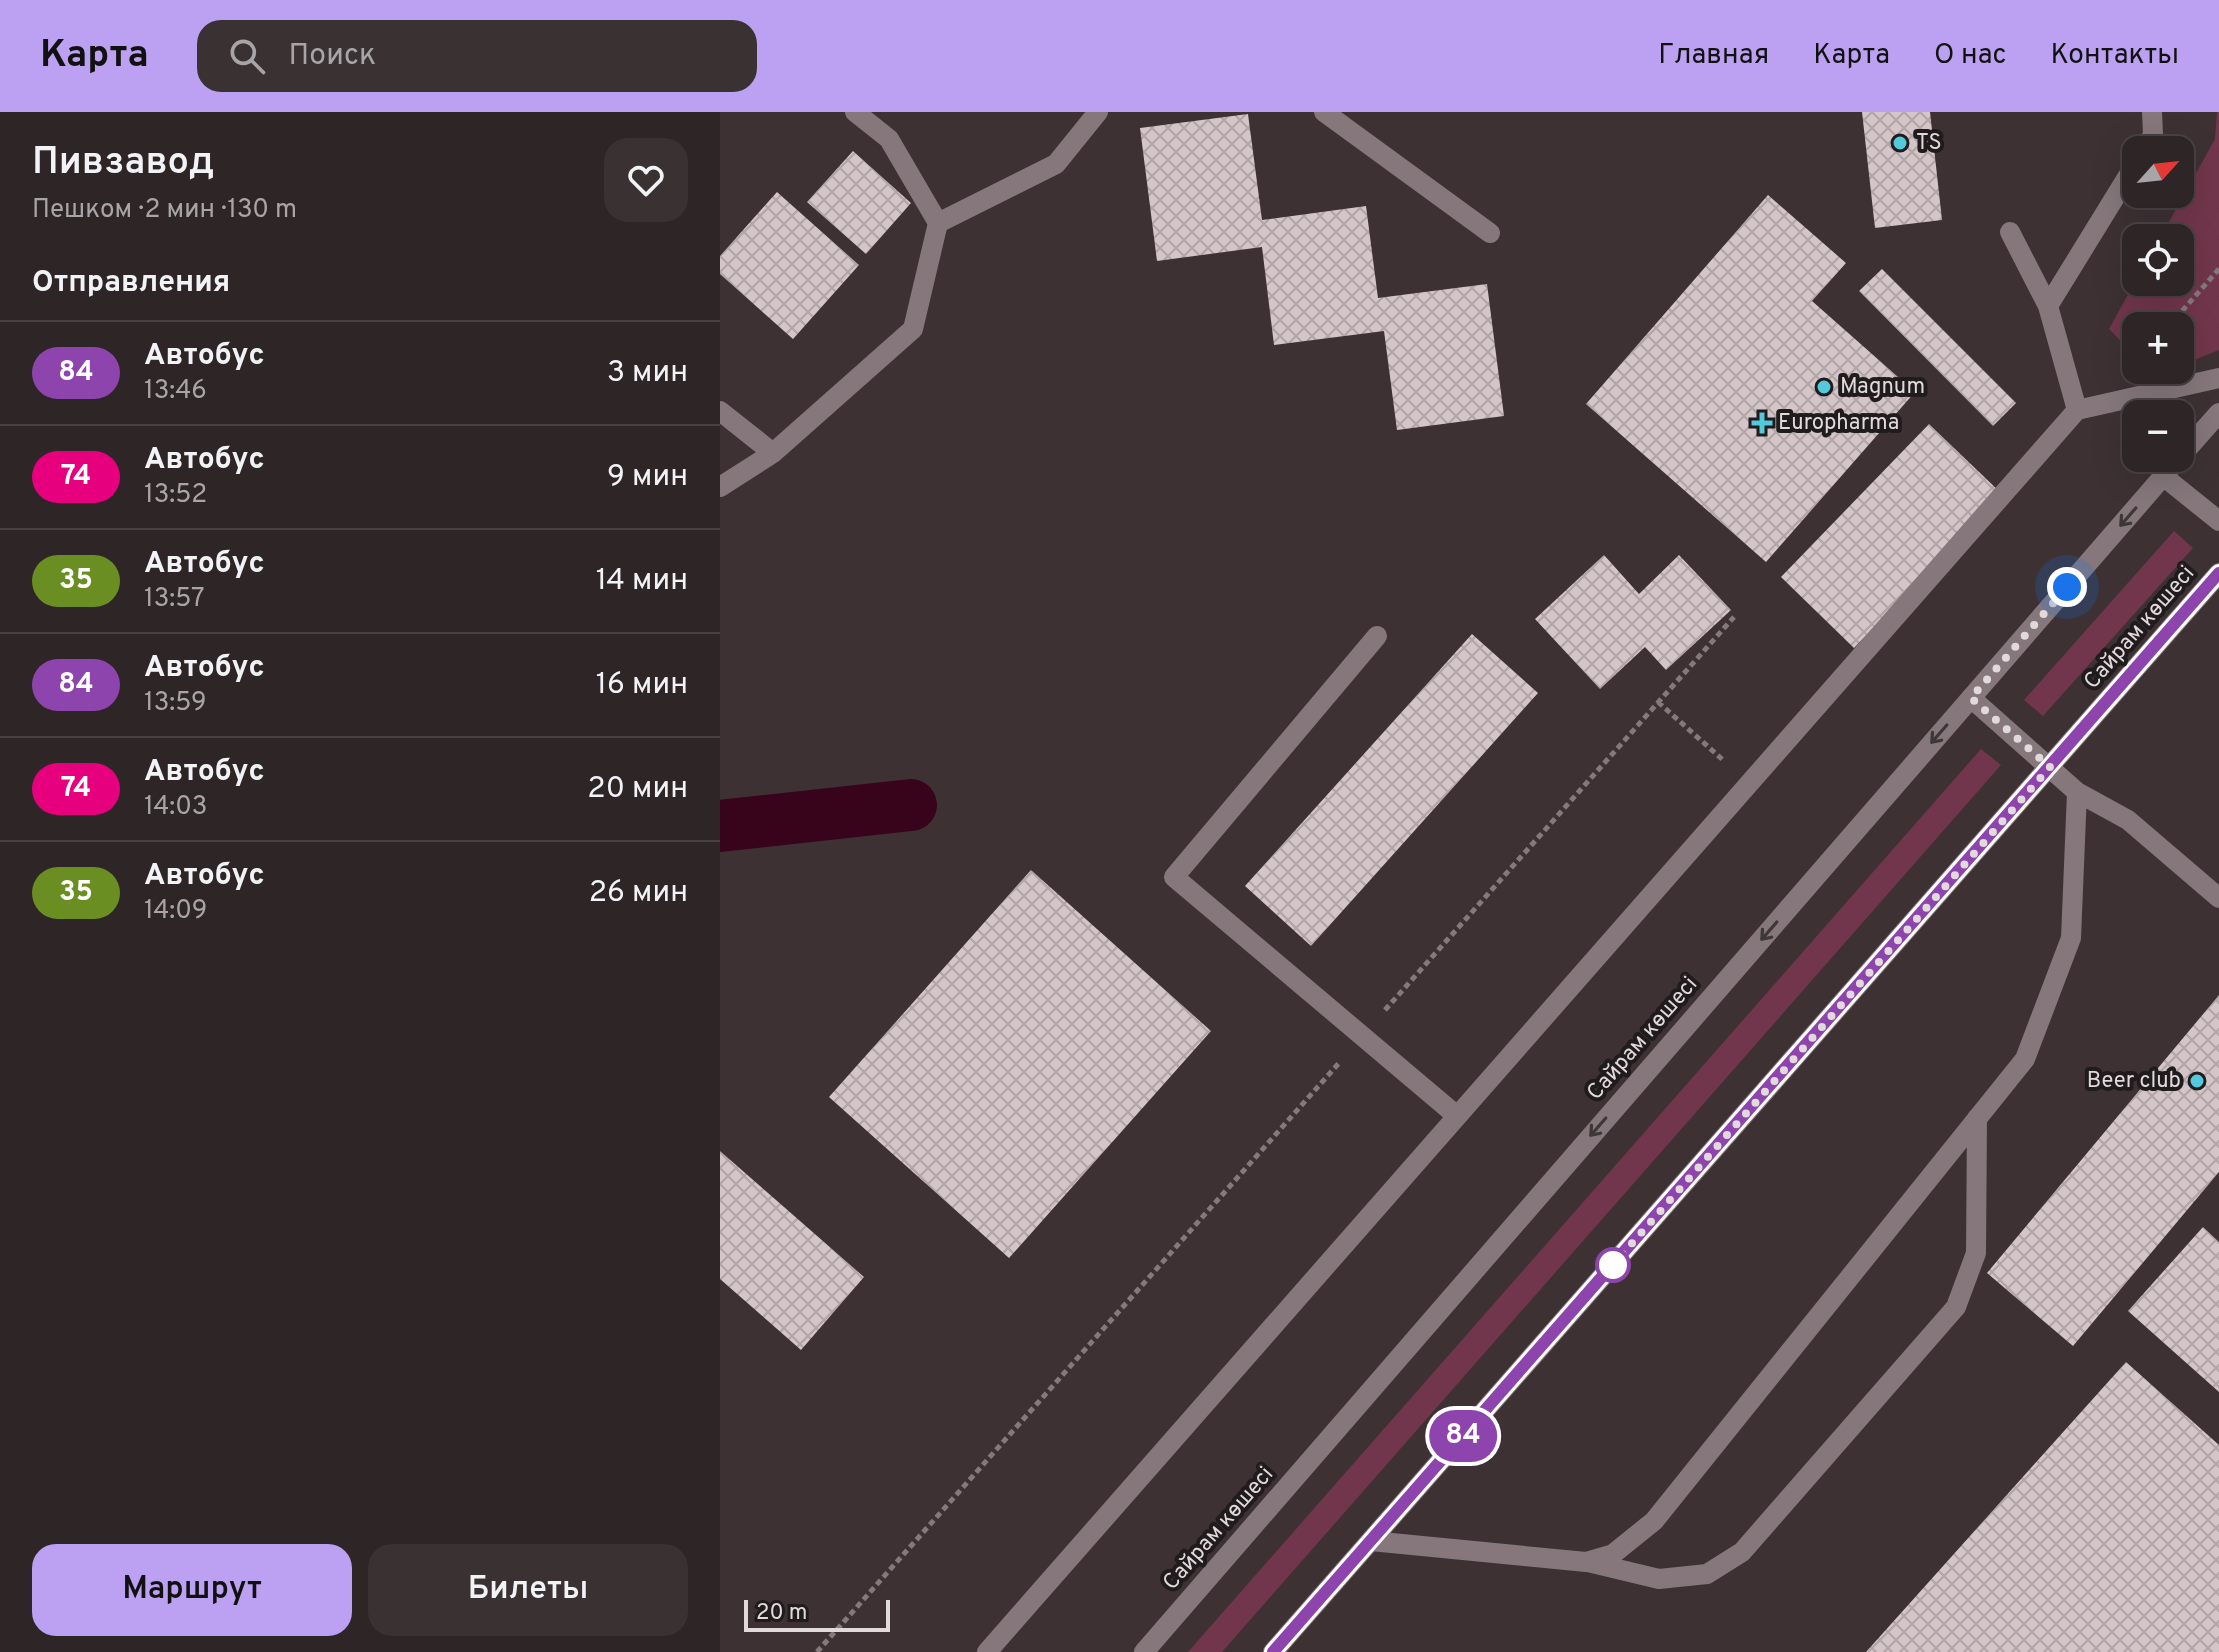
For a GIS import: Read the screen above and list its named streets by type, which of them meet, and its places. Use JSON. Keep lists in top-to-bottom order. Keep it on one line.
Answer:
{"streets":{"main road":["Сайрам көшесі"]},"places":{"other":["TS","Magnum","Beer club"],"health":["Europharma"]},"lines":["bus line 84"],"scale_bar":"20 m","north":"top right","page":{"header":"Карта","search":"Поиск","nav":["Главная","Карта","О нас","Контакты"],"heading":[["Пивзавод","Пешком · 2 мин · 130 m"],"Отправления"],"on_map":"84","map_buttons":["+","−"],"list":[{"mark":"84","name":"Автобус","note":"13:46","value":"3 мин"},{"mark":"74","name":"Автобус","note":"13:52","value":"9 мин"},{"mark":"35","name":"Автобус","note":"13:57","value":"14 мин"},{"mark":"84","name":"Автобус","note":"13:59","value":"16 мин"},{"mark":"74","name":"Автобус","note":"14:03","value":"20 мин"},{"mark":"35","name":"Автобус","note":"14:09","value":"26 мин"}],"buttons":["Маршрут","Билеты"],"scale":"20 m"}}
